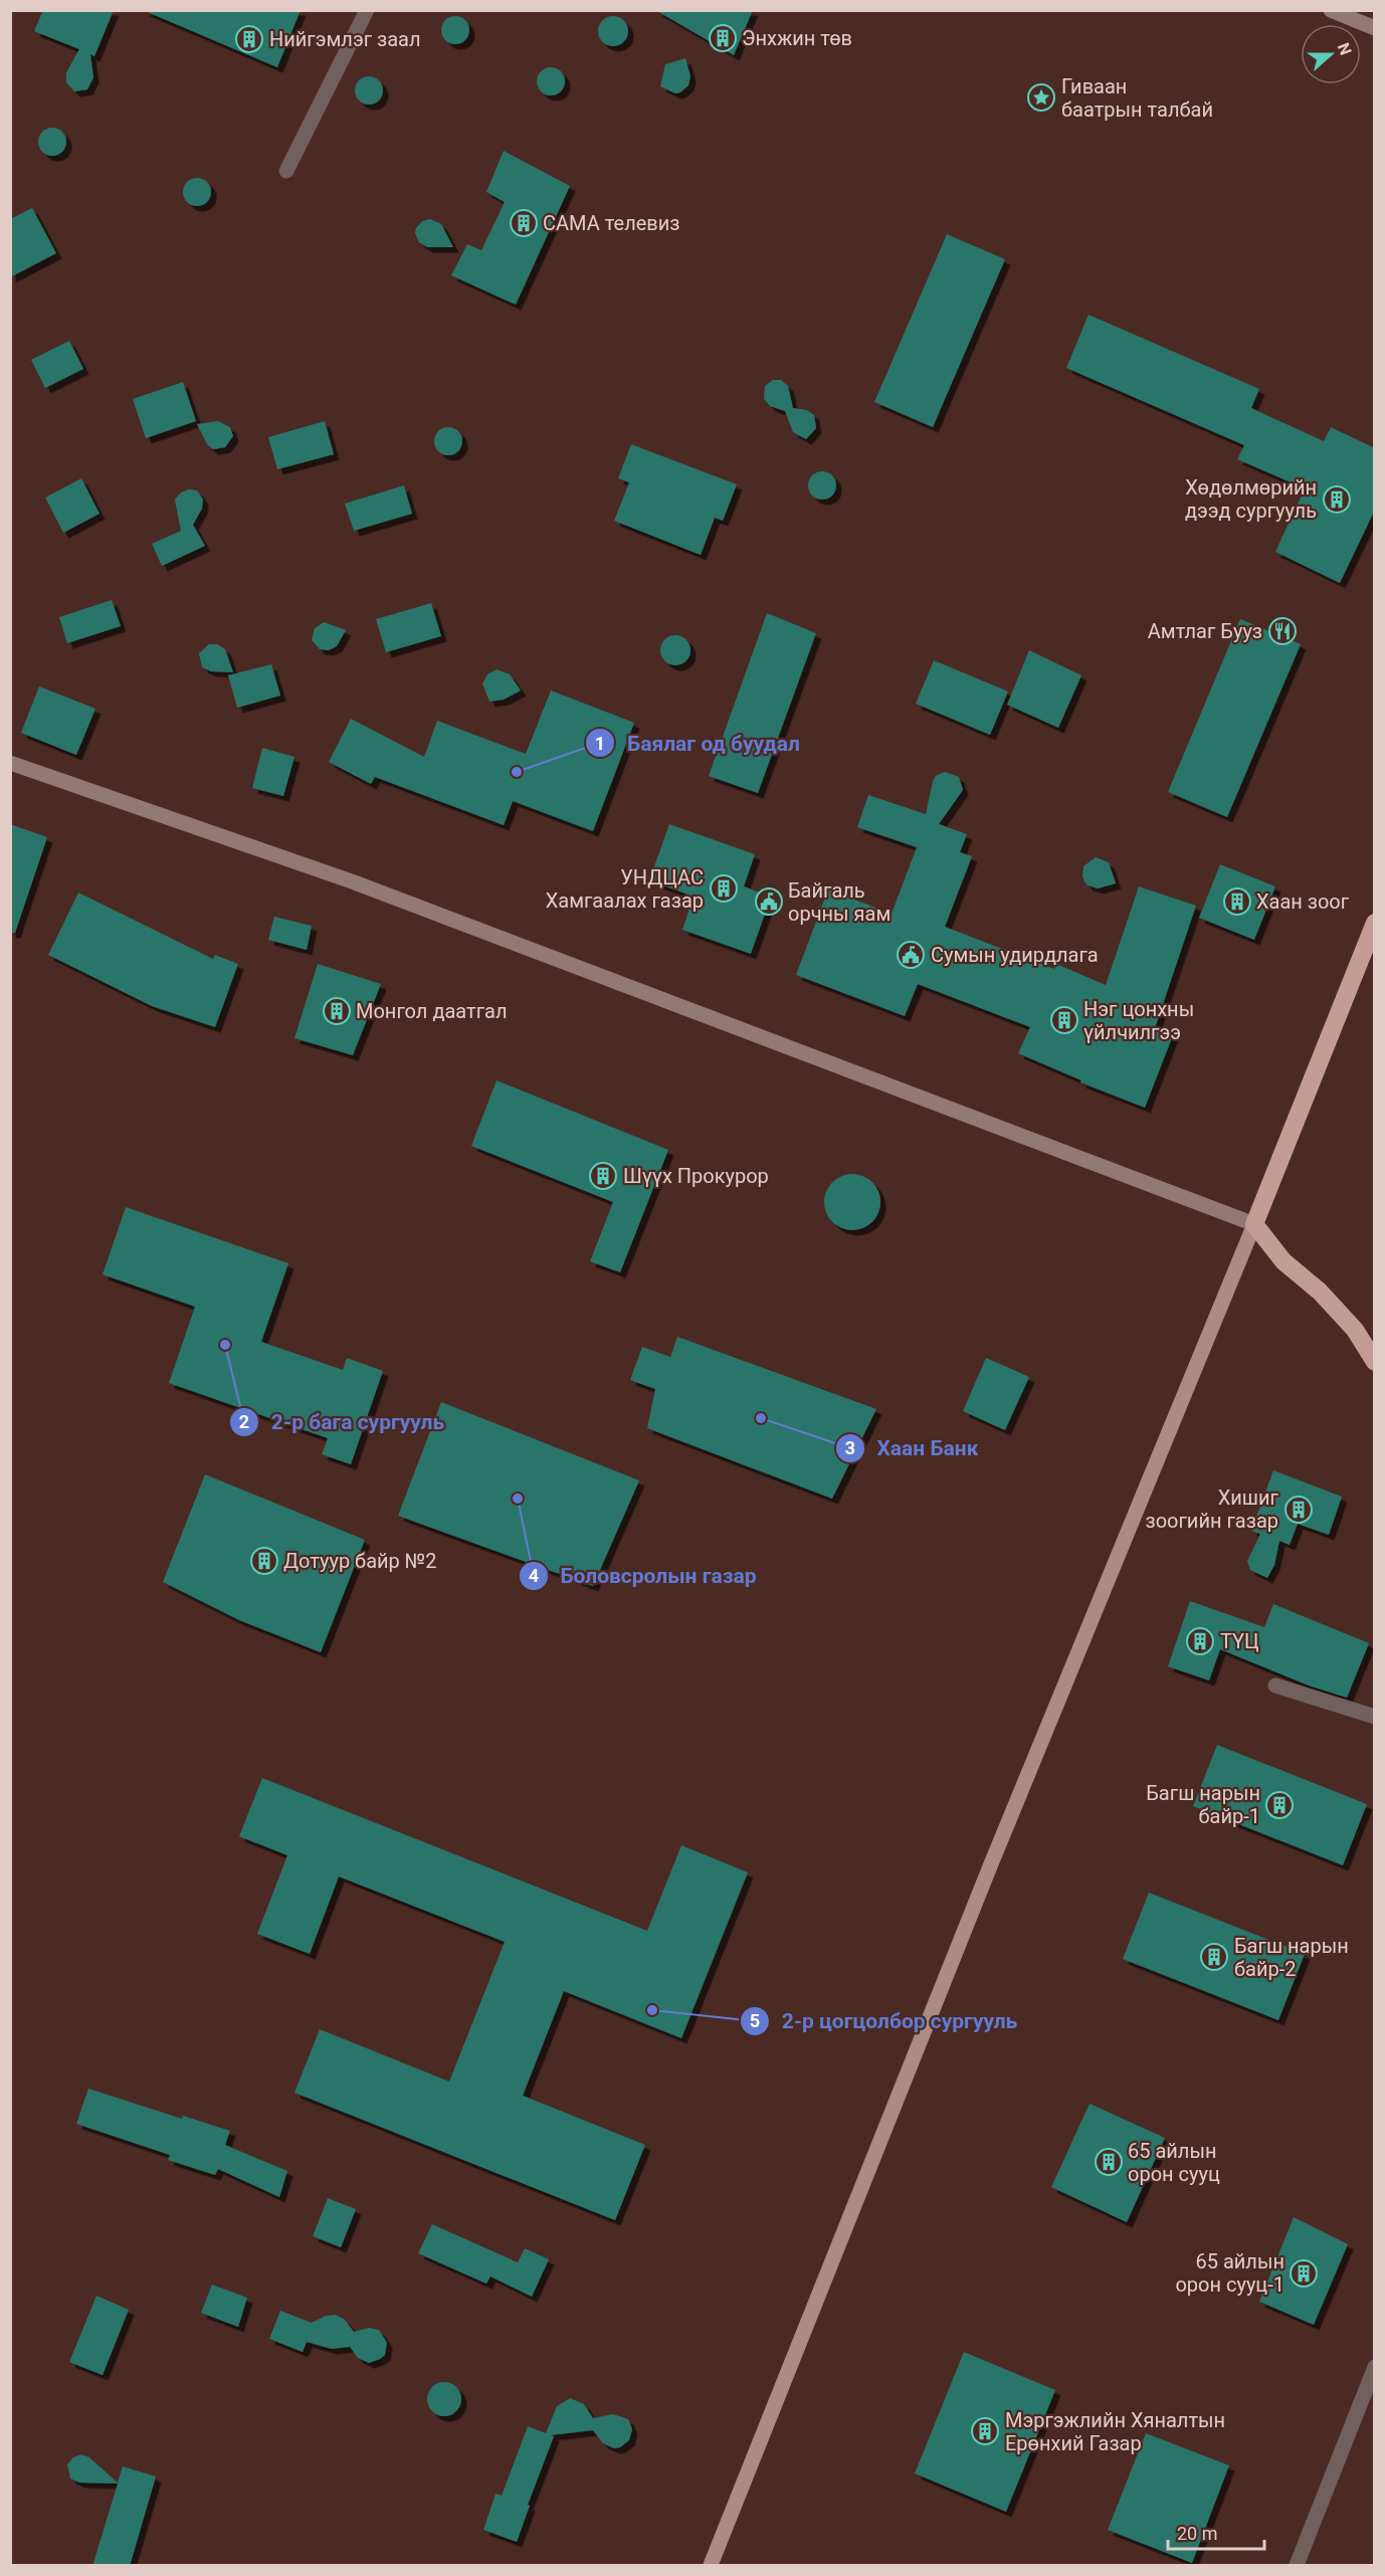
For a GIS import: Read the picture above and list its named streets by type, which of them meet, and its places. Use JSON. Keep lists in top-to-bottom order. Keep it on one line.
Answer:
{"places":{"building":["Энхжин төв","Нийгэмлэг заал","САМА телевиз","Хөдөлмөрийн дээд сургууль","УНДЦАС Хамгаалах газар","Хаан зоог","Монгол даатгал","Нэг цонхны үйлчилгээ","Шүүх Прокурор","Хишиг зоогийн газар","Дотуур байр №2","ТҮЦ","Багш нарын байр-1","Багш нарын байр-2","65 айлын орон сууц","65 айлын орон сууц-1","Мэргэжлийн Хяналтын Ерөнхий Газар"],"place":["Гиваан баатрын талбай"],"restaurant":["Амтлаг Бууз"],"other":["Баялаг од буудал","2-р бага сургууль","Хаан Банк","Боловсролын газар","2-р цогцолбор сургууль"],"public building":["Байгаль орчны яам","Сумын удирдлага"]},"scale_bar":"20 m","north":"right"}
